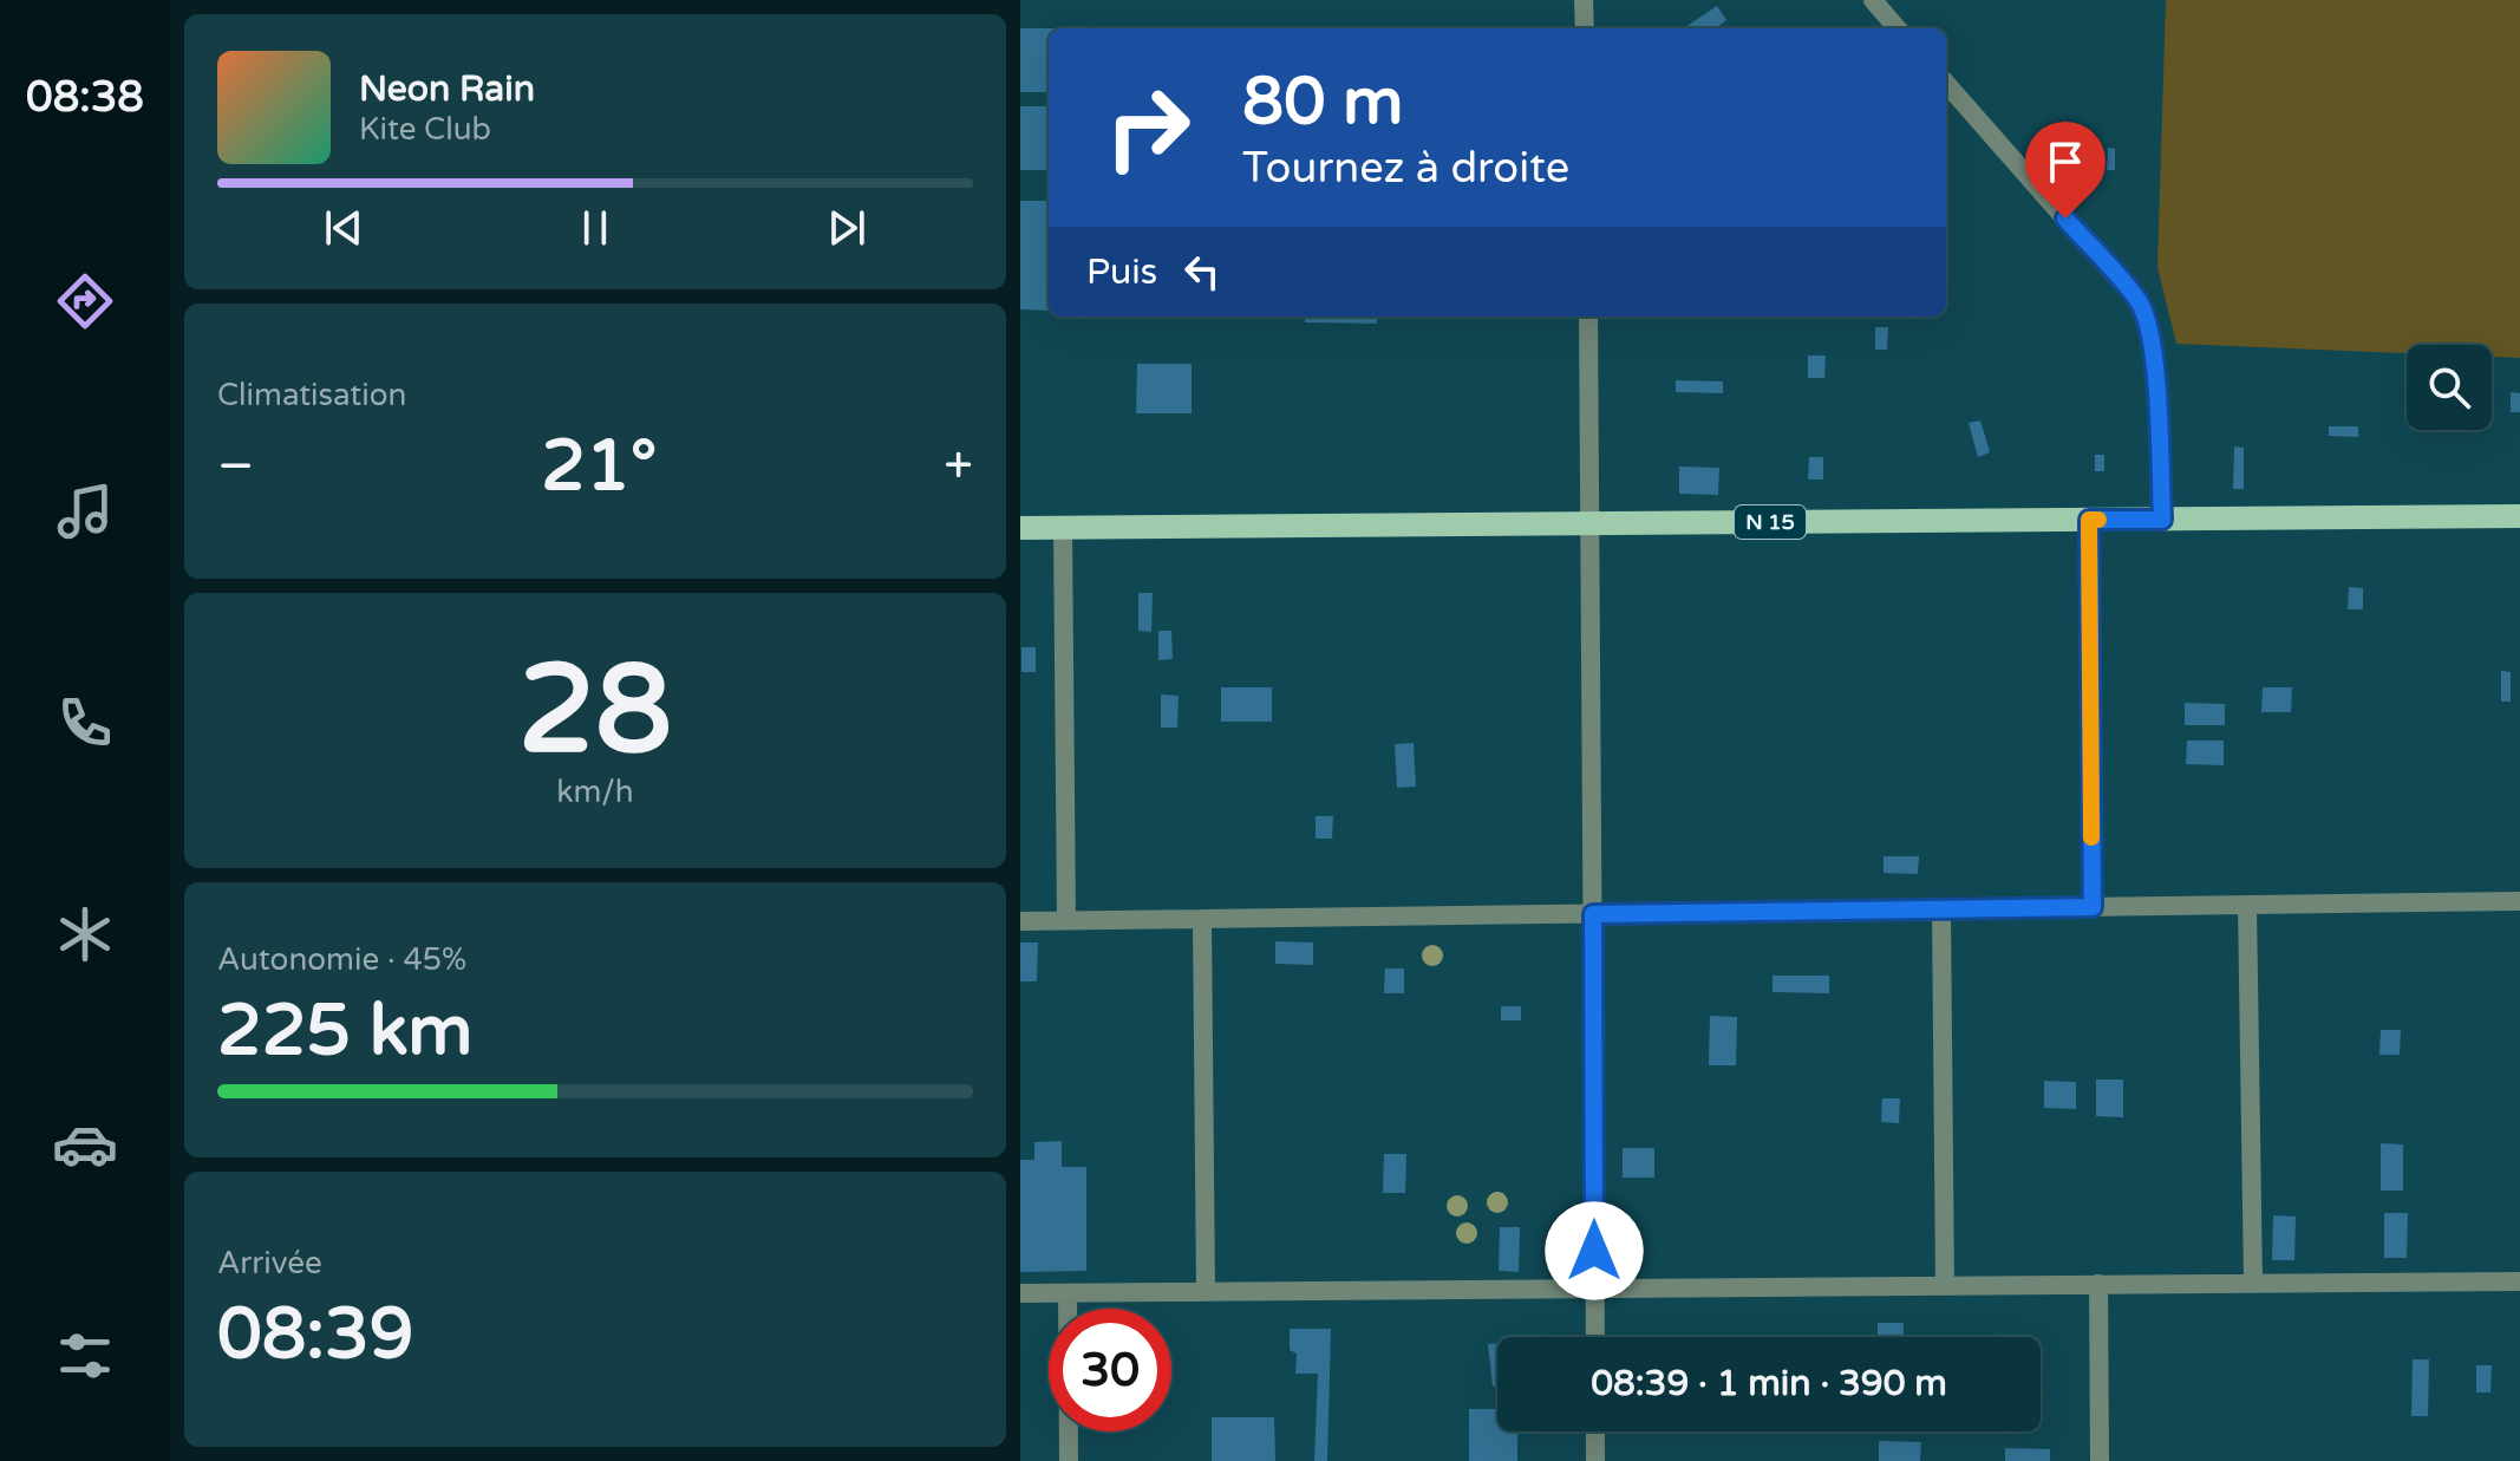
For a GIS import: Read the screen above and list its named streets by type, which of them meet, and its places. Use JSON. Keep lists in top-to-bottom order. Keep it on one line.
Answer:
{"streets":{"main road":["N 15"]},"page":{"tabs":"08:38","turn":["80 m","Tournez à droite"],"song":["Neon Rain","Kite Club"],"then":"Puis","tile":["Climatisation",["28","km/h"],["Autonomie · 45%","225 km"],["Arrivée","08:39"]],"heat":["−","21°","+"],"limit":"30","trip":"08:39 · 1 min · 390 m"}}
